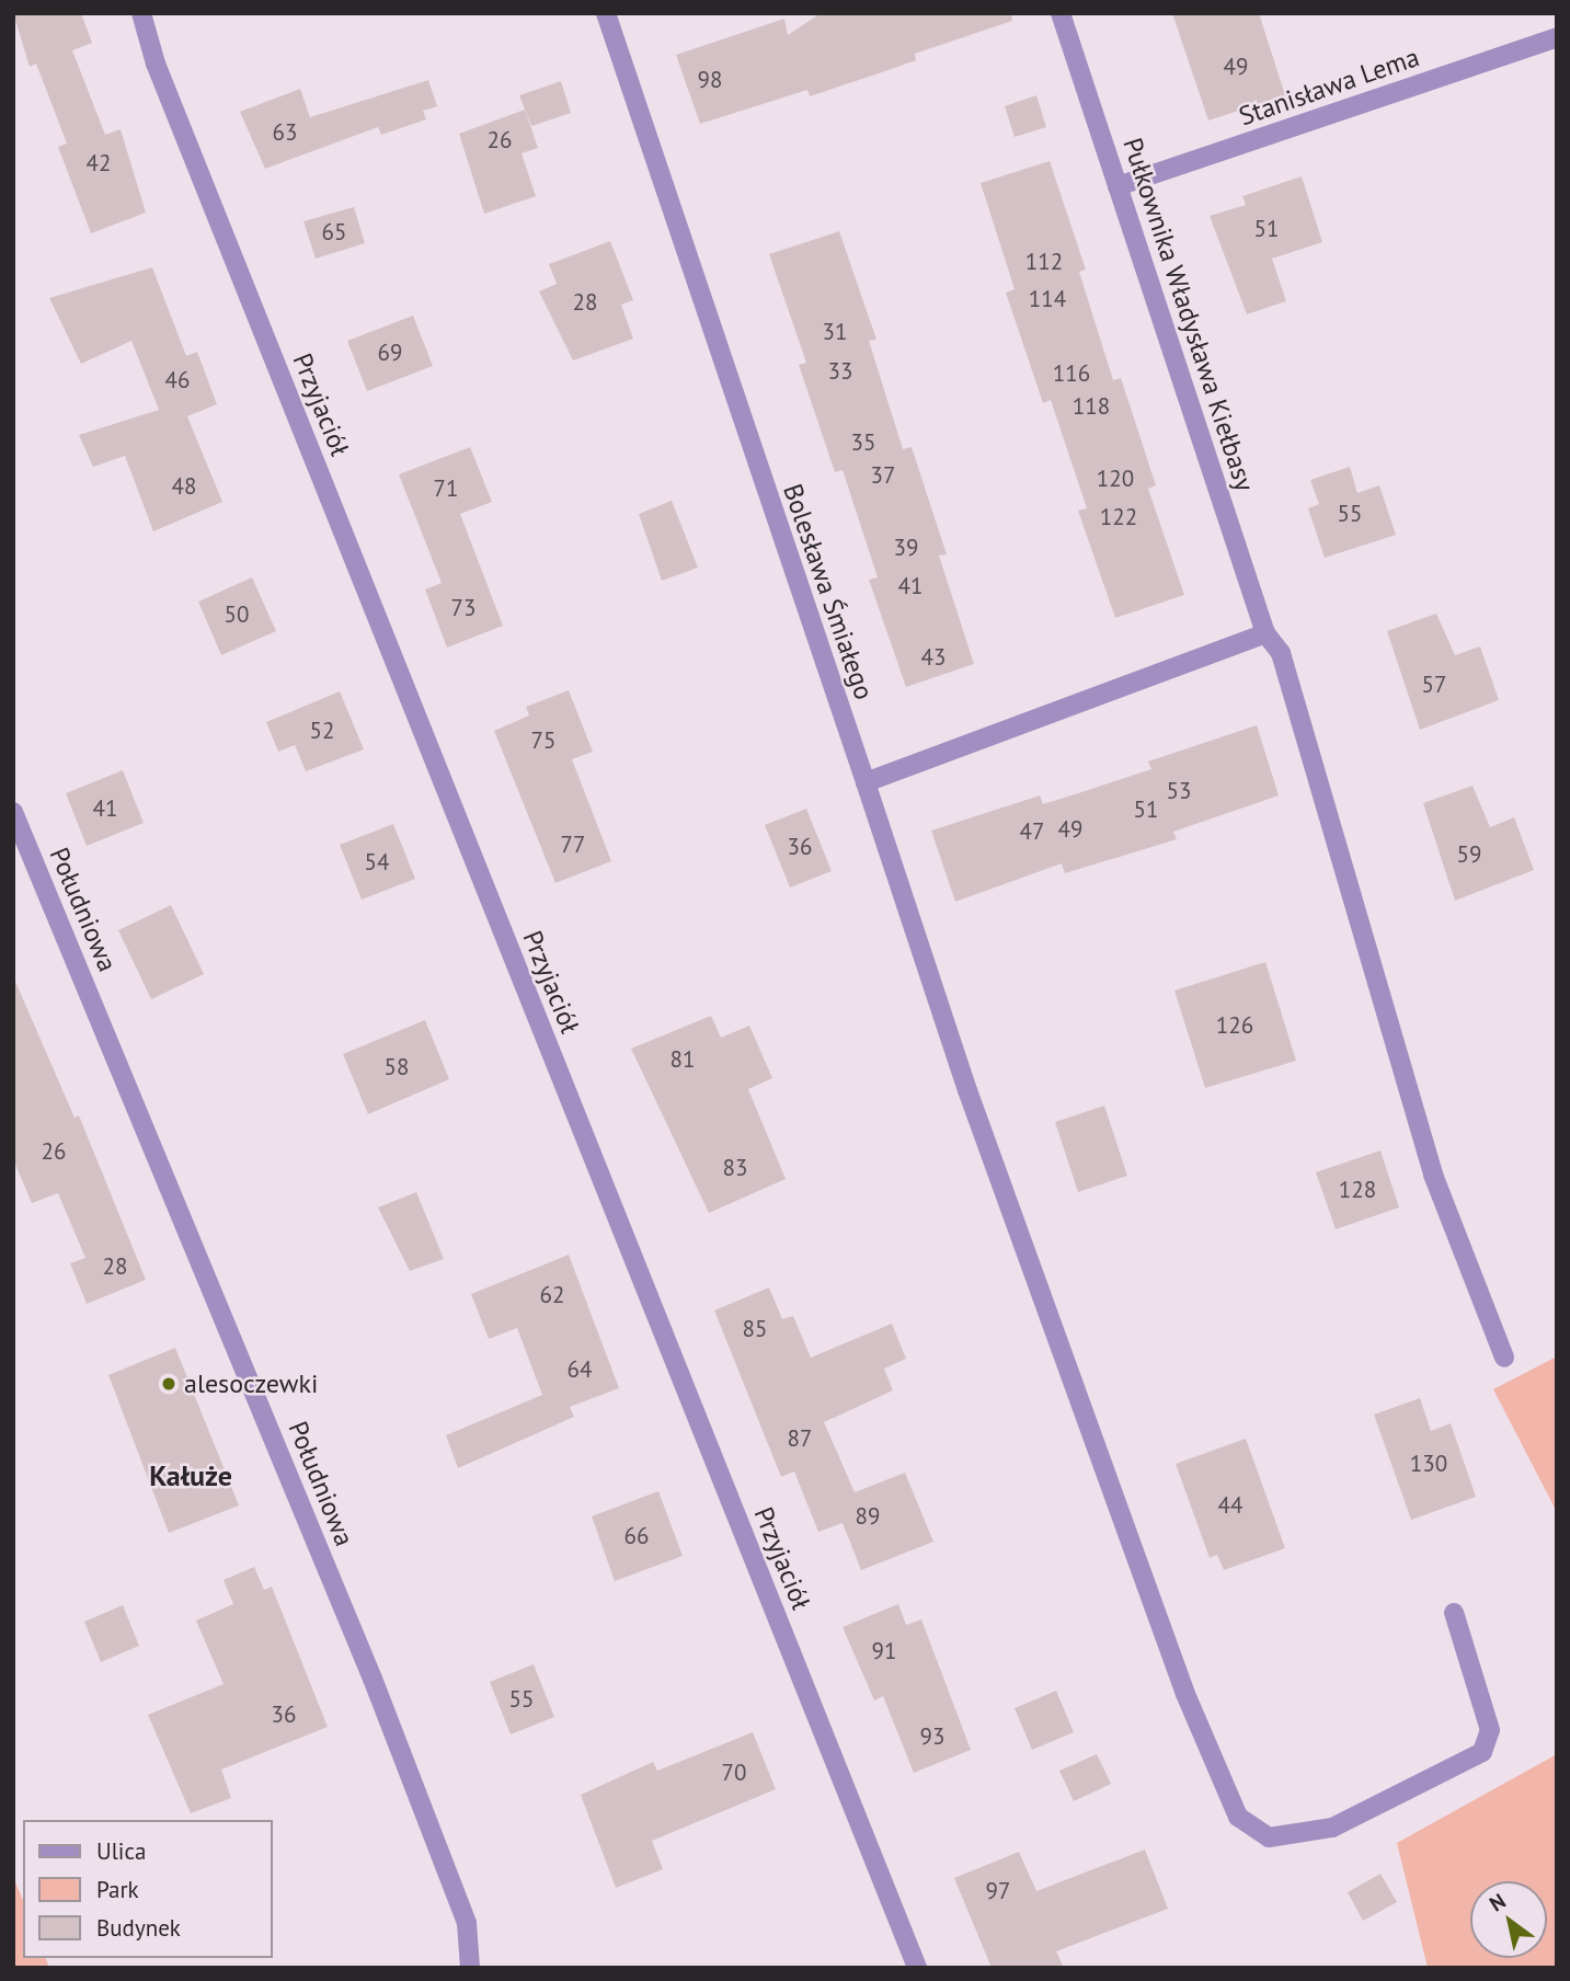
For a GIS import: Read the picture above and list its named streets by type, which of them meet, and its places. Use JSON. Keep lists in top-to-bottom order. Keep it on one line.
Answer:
{"streets":{"street":["Stanisława Lema","Pułkownika Władysława Kiełbasy","Przyjaciół","Bolesława Śmiałego","Południowa"]},"crossings":[["Stanisława Lema","Pułkownika Władysława Kiełbasy"]],"districts":["Kałuże"],"places":["alesoczewki"],"house_numbers":["49","98","63","26","42","51","65","112","114","28","31","69","33","116","46","118","35","37","120","48","71","55","122","39","41","73","50","43","57","52","75","53","41","51","49","47","77","36","59","54","126","81","58","26","83","128","28","62","85","64","87","130","44","89","66","91","55","36","93","70","97"],"legend":["Ulica","Park","Budynek"],"north":"top left"}
